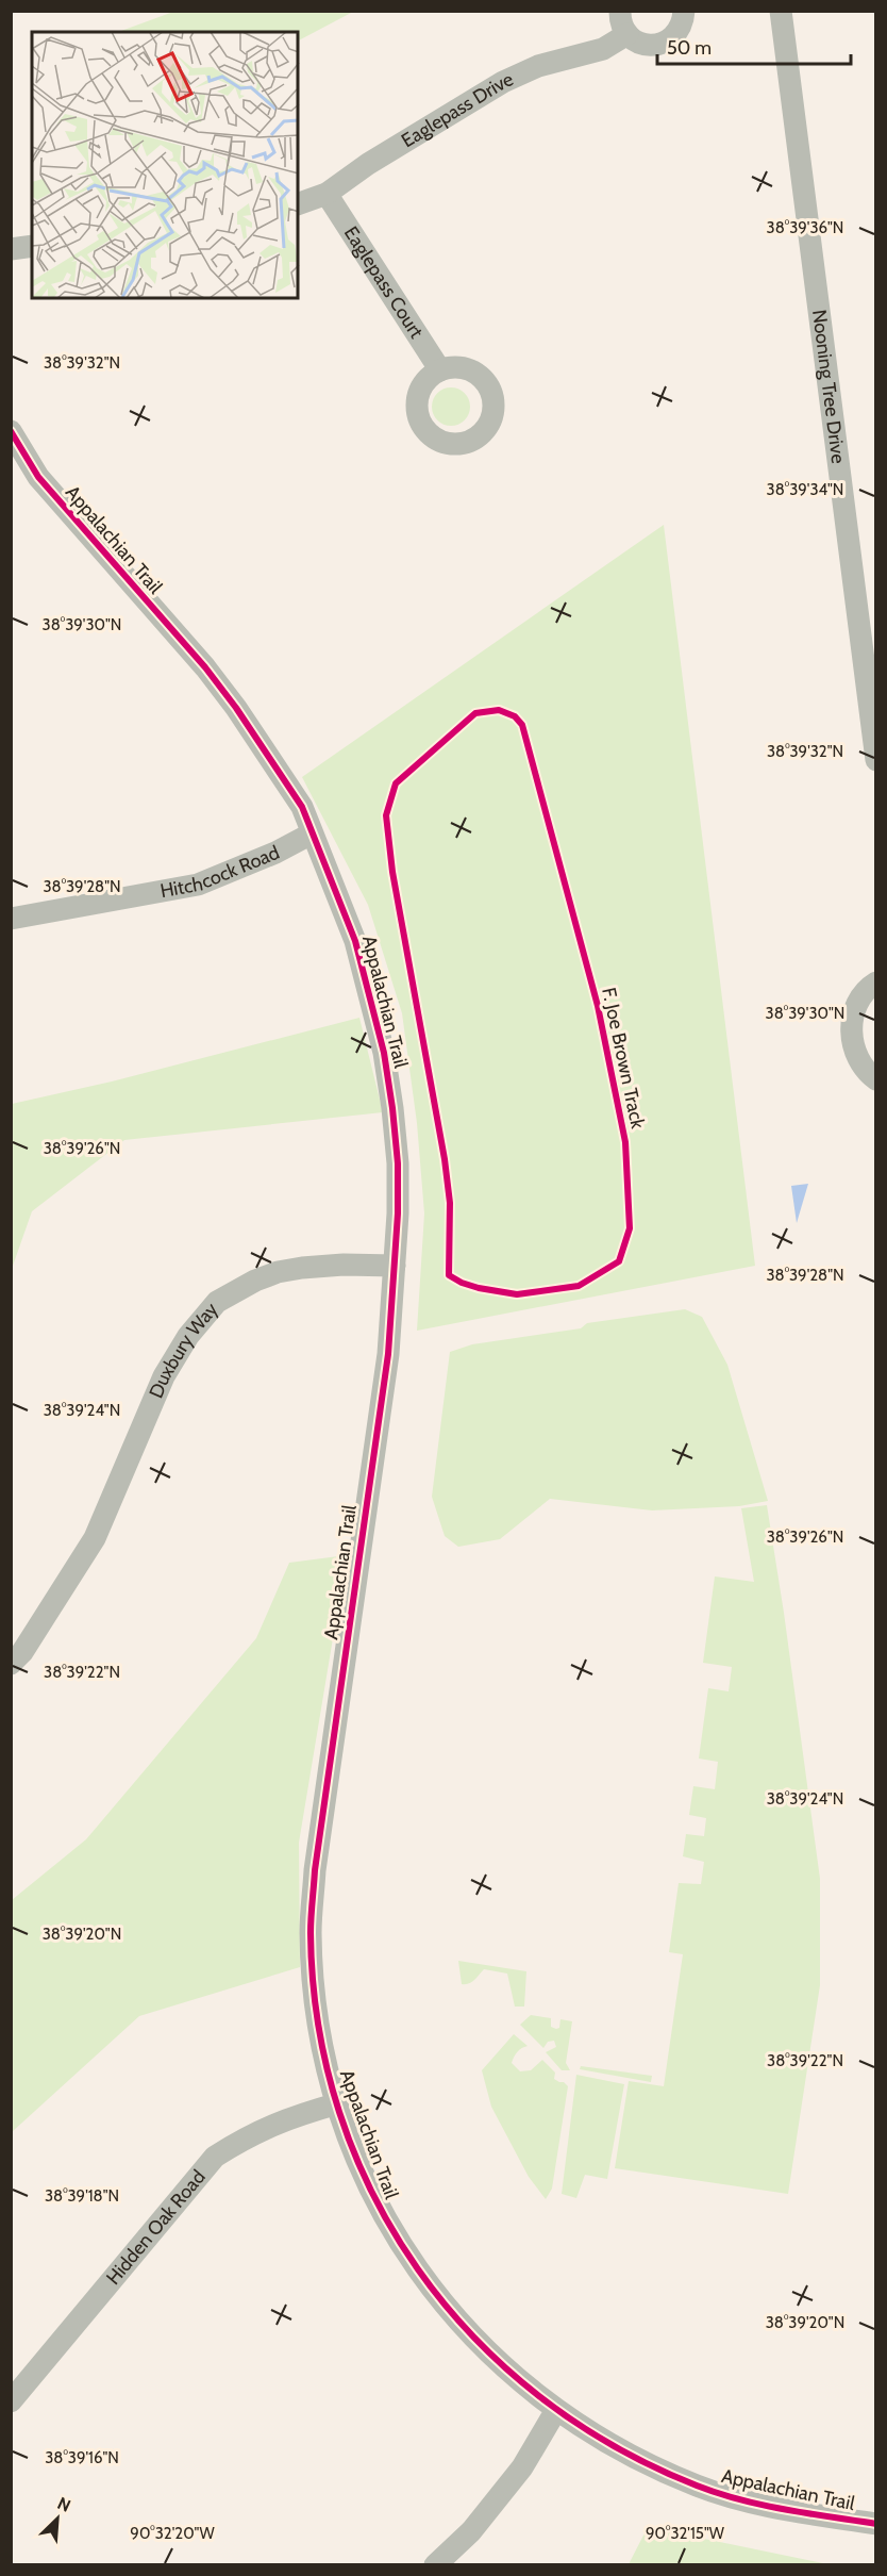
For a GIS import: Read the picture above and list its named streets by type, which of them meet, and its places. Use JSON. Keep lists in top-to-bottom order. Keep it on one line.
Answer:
{"streets":{"street":["Eaglepass Drive","Eaglepass Court","Nooning Tree Drive","Appalachian Trail","Hitchcock Road","Duxbury Way","Hidden Oak Road"],"cycle path":["F. Joe Brown Track"]},"crossings":[["Eaglepass Drive","Eaglepass Court"],["Appalachian Trail","Hitchcock Road"],["Appalachian Trail","Duxbury Way"],["Appalachian Trail","Hidden Oak Road"]],"scale_bar":"50 m","north":"top right","coordinates":["38°39'36\"N","38°39'32\"N","38°39'34\"N","38°39'30\"N","38°39'28\"N","38°39'26\"N","38°39'24\"N","38°39'22\"N","38°39'20\"N","38°39'18\"N","38°39'16\"N","90°32'20\"W","90°32'15\"W"]}
